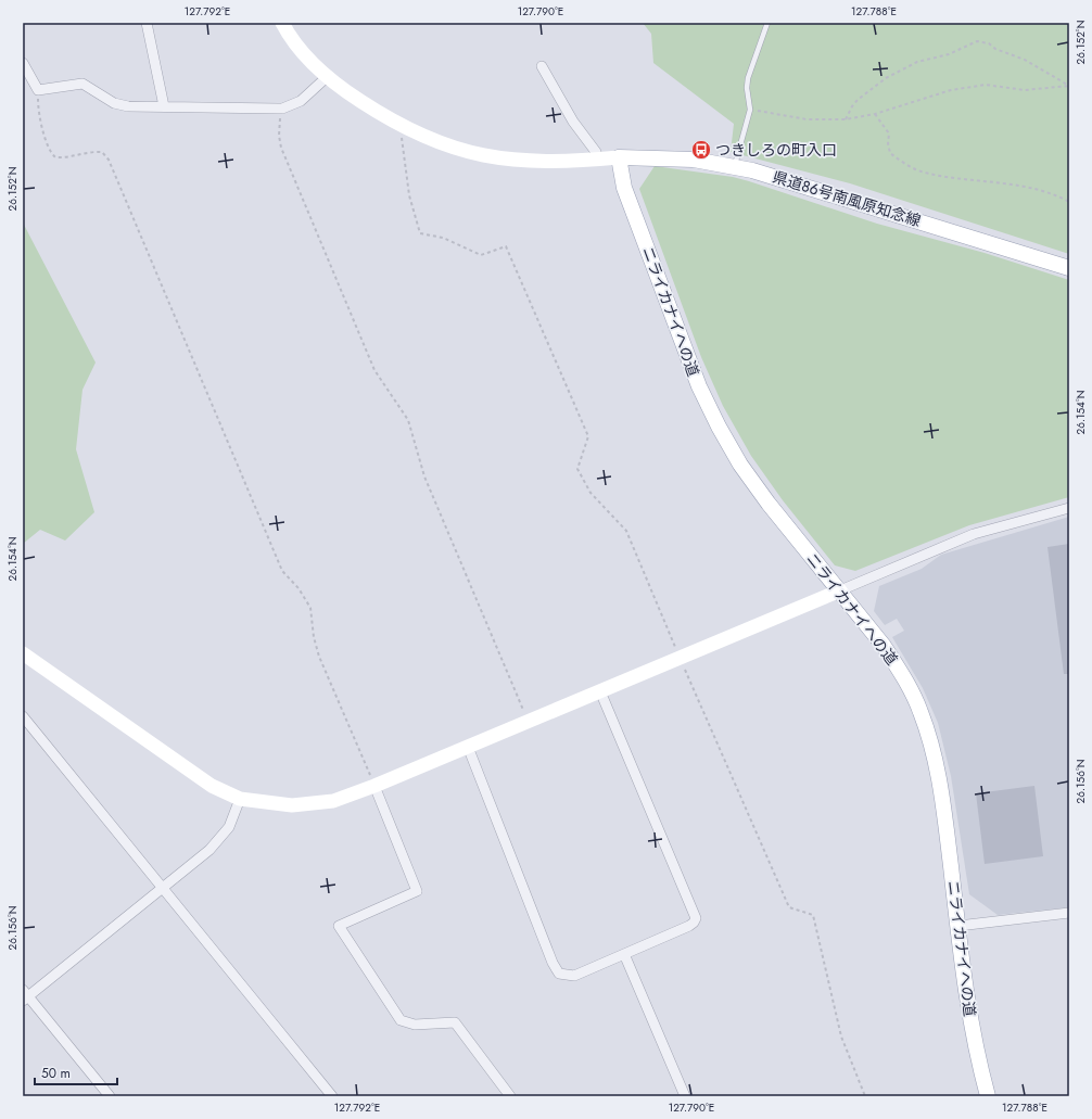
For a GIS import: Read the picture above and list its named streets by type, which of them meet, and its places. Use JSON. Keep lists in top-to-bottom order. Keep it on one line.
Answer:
{"streets":{"main road":["県道86号南風原知念線","ニライカナイへの道"]},"crossings":[["県道86号南風原知念線","ニライカナイへの道"]],"places":{"bus stop":["つきしろの町入口"]},"scale_bar":"50 m","coordinates":["127.792°E","127.790°E","127.788°E","26.152°N","26.154°N","26.156°N"]}
